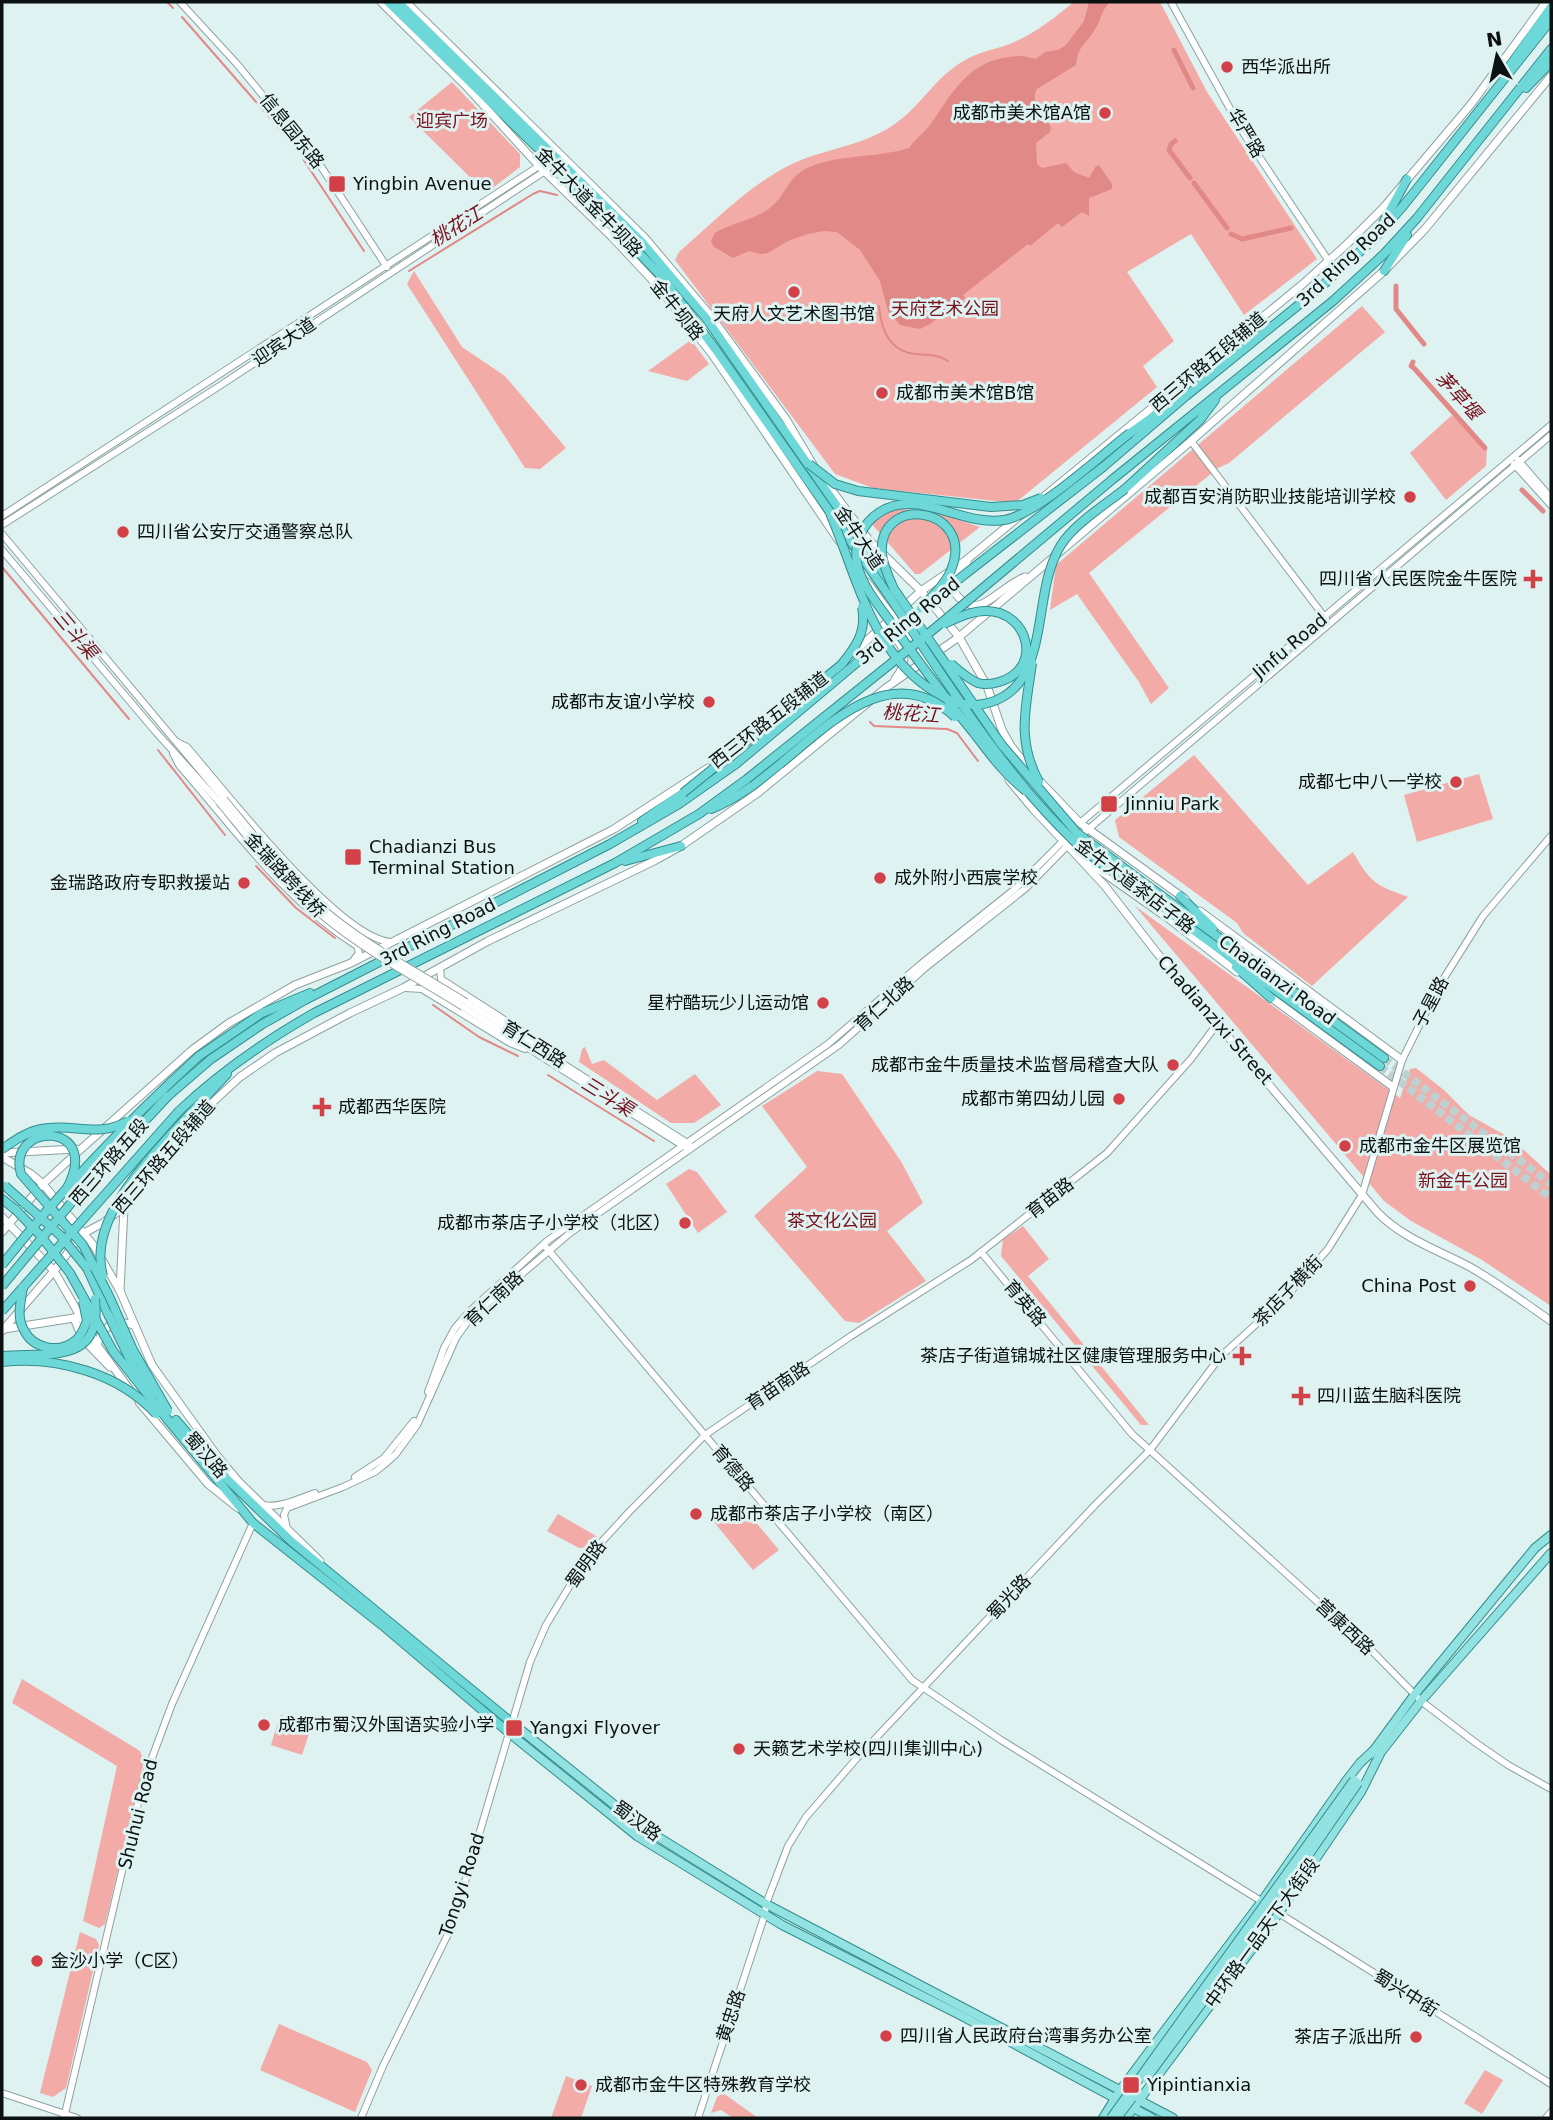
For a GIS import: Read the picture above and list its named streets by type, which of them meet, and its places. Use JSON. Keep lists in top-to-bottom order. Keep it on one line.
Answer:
{"streets":{"highway":["金牛大道金牛坝路","3rd Ring Road","金牛大道","金牛大道茶店子路","Chadianzi Road","西三环路五段","蜀汉路"],"main road":["金牛坝路","西三环路五段辅道","Jinfu Road","Chadianzixi Street","中环路一品天下大街段"],"street":["信息园东路","华严路","迎宾大道","金瑞路跨线桥","子星路","育仁西路","育苗路","茶店子横街","育仁南路","育英路","育苗南路","育德路","蜀明路","蜀光路","营康西路","Shuhui Road","Tongyi Road","蜀兴中街","黄忠路"]},"crossings":[["信息园东路","迎宾大道"],["华严路","西三环路五段辅道"],["金牛大道金牛坝路","金牛坝路"],["金牛大道金牛坝路","迎宾大道"],["金牛大道金牛坝路","金牛大道"],["3rd Ring Road","西三环路五段"],["金牛坝路","迎宾大道"],["金牛坝路","西三环路五段辅道"],["金牛坝路","Jinfu Road"],["金牛坝路","子星路"],["金牛大道","金牛大道茶店子路"],["Jinfu Road","Chadianzixi Street"],["Jinfu Road","育仁南路"],["金瑞路跨线桥","育仁西路"],["金牛大道茶店子路","Chadianzi Road"],["子星路","Chadianzixi Street"],["子星路","茶店子横街"],["Chadianzixi Street","育苗路"],["Chadianzixi Street","茶店子横街"],["Chadianzixi Street","育仁南路"],["育仁西路","育仁南路"],["育苗路","育英路"],["育苗路","育苗南路"],["茶店子横街","育英路"],["茶店子横街","蜀光路"],["茶店子横街","营康西路"],["育仁南路","育德路"],["育英路","营康西路"],["育苗南路","育德路"],["育苗南路","蜀明路"],["蜀汉路","蜀明路"],["蜀汉路","蜀光路"],["蜀汉路","Shuhui Road"],["蜀汉路","Tongyi Road"],["蜀汉路","中环路一品天下大街段"],["蜀汉路","黄忠路"],["育德路","蜀明路"],["育德路","蜀光路"],["育德路","中环路一品天下大街段"],["育德路","蜀兴中街"],["蜀明路","Tongyi Road"],["蜀光路","黄忠路"],["营康西路","中环路一品天下大街段"],["中环路一品天下大街段","蜀兴中街"]],"water":["桃花江","茅草堰","三斗渠"],"parks":["迎宾广场","天府艺术公园","新金牛公园","茶文化公园"],"places":{"other":["西华派出所","成都市美术馆A馆","天府人文艺术图书馆","成都市美术馆B馆","成都百安消防职业技能培训学校","四川省公安厅交通警察总队","成都市友谊小学校","成都七中八一学校","成外附小西宸学校","金瑞路政府专职救援站","星柠酷玩少儿运动馆","成都市金牛质量技术监督局稽查大队","成都市第四幼儿园","成都市金牛区展览馆","成都市茶店子小学校（北区）","China Post","成都市茶店子小学校（南区）","成都市蜀汉外国语实验小学","天籁艺术学校(四川集训中心)","金沙小学（C区）","四川省人民政府台湾事务办公室","茶店子派出所","成都市金牛区特殊教育学校"],"transit":["Yingbin Avenue","Jinniu Park","Chadianzi Bus Terminal Station","Yangxi Flyover","Yipintianxia"],"health":["四川省人民医院金牛医院","成都西华医院","茶店子街道锦城社区健康管理服务中心","四川蓝生脑科医院"]},"north":"top"}
